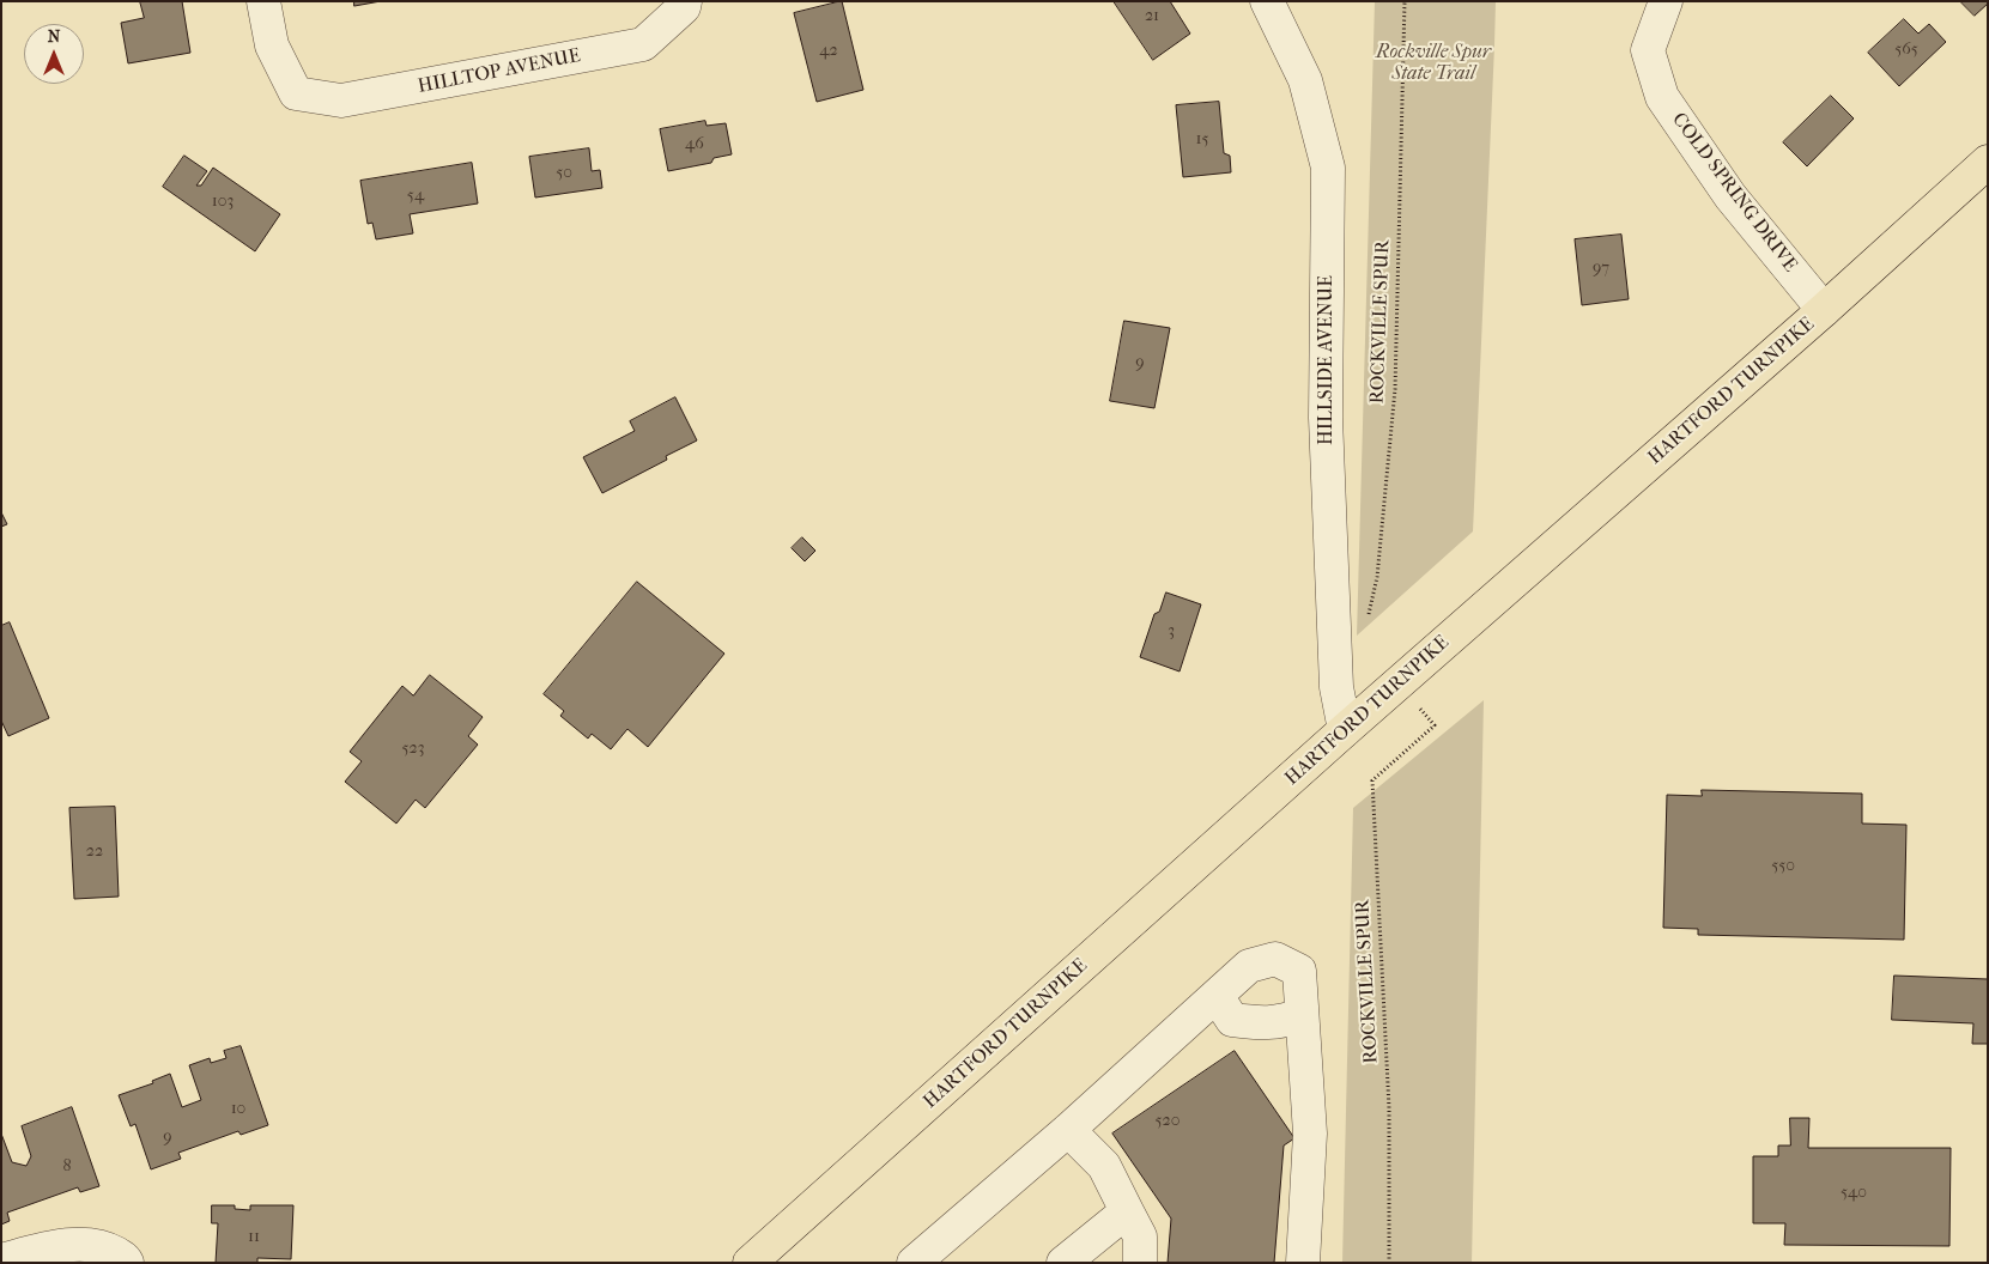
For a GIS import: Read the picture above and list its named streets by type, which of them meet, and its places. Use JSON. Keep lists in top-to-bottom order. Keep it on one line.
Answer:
{"streets":{"main road":["HARTFORD TURNPIKE"],"street":["HILLTOP AVENUE","COLD SPRING DRIVE","HILLSIDE AVENUE"],"path":["ROCKVILLE SPUR"]},"crossings":[["COLD SPRING DRIVE","HARTFORD TURNPIKE"],["HILLSIDE AVENUE","HARTFORD TURNPIKE"]],"parks":["Rockville Spur State Trail"],"house_numbers":["21","565","42","15","46","50","54","103","97","9","3","523","22","550","10","520","9","8","540","11"],"north":"top"}
